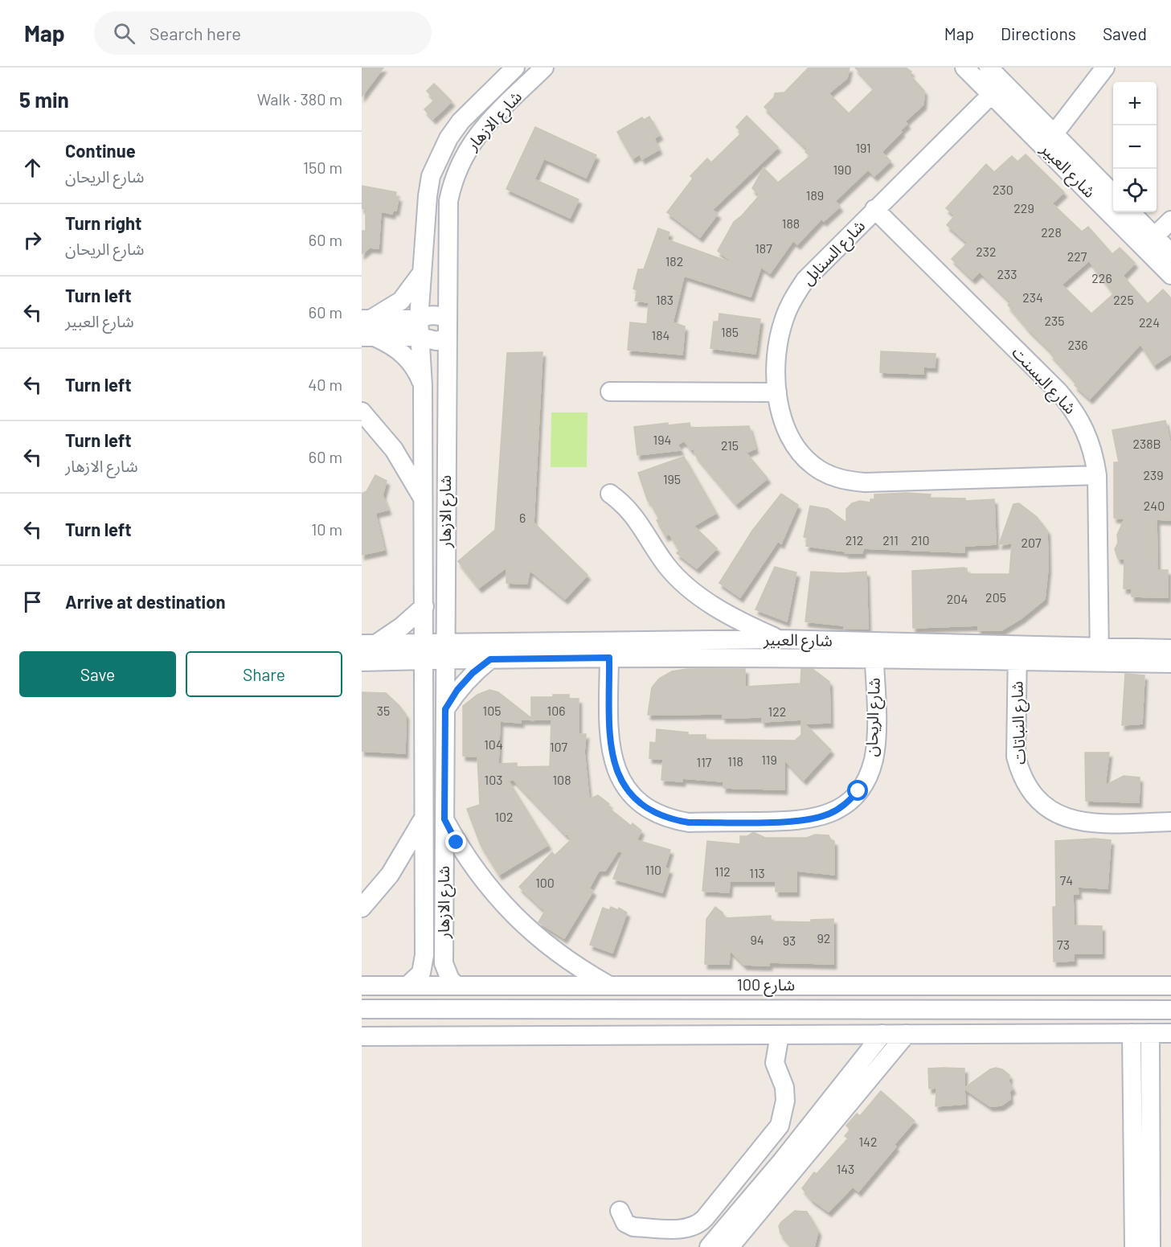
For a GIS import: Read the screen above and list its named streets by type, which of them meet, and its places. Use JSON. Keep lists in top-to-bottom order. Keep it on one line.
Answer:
{"streets":{"street":["شارع الازهار","شارع العبير","شارع السنابل","شارع البسنت","شارع الريحان","شارع النباتات","شارع 100"]},"crossings":[["شارع الازهار","شارع العبير"],["شارع الازهار","شارع 100"],["شارع العبير","شارع السنابل"],["شارع العبير","شارع البسنت"],["شارع العبير","شارع الريحان"],["شارع العبير","شارع النباتات"],["شارع السنابل","شارع البسنت"]],"house_numbers":["191","190","230","189","229","188","228","187","232","227","182","233","226","234","183","225","235","224","185","184","236","194","238B","215","239","195","240","6","212","211","210","207","205","204","35","105","106","122","104","107","119","118","117","103","108","102","110","112","113","74","100","92","94","93","73","142","143"],"page":{"header":"Map","search":"Search here","nav":["Map","Directions","Saved"],"heading":["5 min","Walk · 380 m"],"map_buttons":["+","−"],"list":[["Continue","شارع الريحان","150 m"],["Turn right","شارع الريحان","60 m"],["Turn left","شارع العبير","60 m"],["Turn left","40 m"],["Turn left","شارع الازهار","60 m"],["Turn left","10 m"],"Arrive at destination"],"buttons":["Save","Share"]}}
